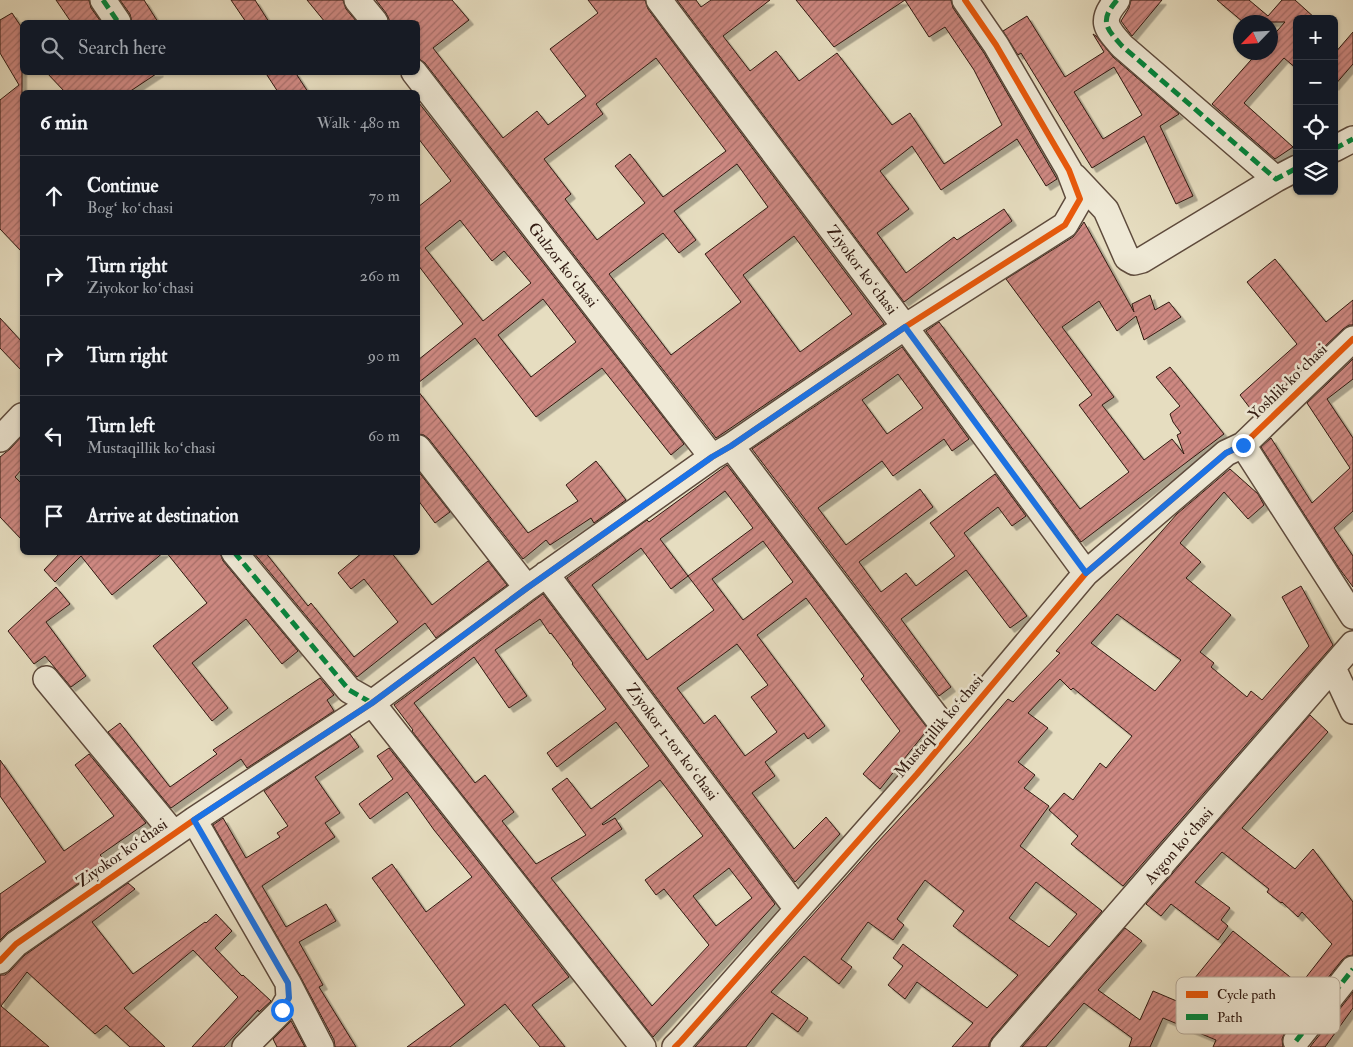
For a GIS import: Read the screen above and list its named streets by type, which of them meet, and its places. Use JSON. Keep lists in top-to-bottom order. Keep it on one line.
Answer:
{"streets":{"street":["Gulzor koʻchasi","Ziyokor koʻchasi","Yoshlik koʻchasi","Mustaqillik koʻchasi","Ziyokor 1-tor koʻchasi","Avgon koʻchasi"]},"crossings":[["Gulzor koʻchasi","Ziyokor koʻchasi"],["Gulzor koʻchasi","Mustaqillik koʻchasi"],["Ziyokor koʻchasi","Ziyokor 1-tor koʻchasi"],["Yoshlik koʻchasi","Mustaqillik koʻchasi"],["Mustaqillik koʻchasi","Ziyokor 1-tor koʻchasi"]],"legend":["Cycle path","Path"],"north":"bottom left","page":{"map_buttons":["+","−"],"search":"Search here","heading":["6 min","Walk · 480 m"],"list":[["Continue","Bogʻ koʻchasi","70 m"],["Turn right","Ziyokor koʻchasi","260 m"],["Turn right","90 m"],["Turn left","Mustaqillik koʻchasi","60 m"],"Arrive at destination"]}}
